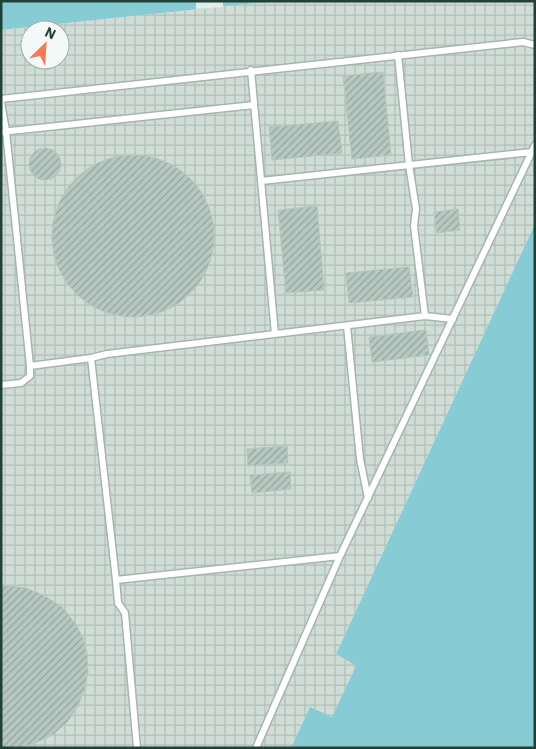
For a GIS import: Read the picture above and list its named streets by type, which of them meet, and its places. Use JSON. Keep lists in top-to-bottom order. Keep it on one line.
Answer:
{"north":"top right"}
